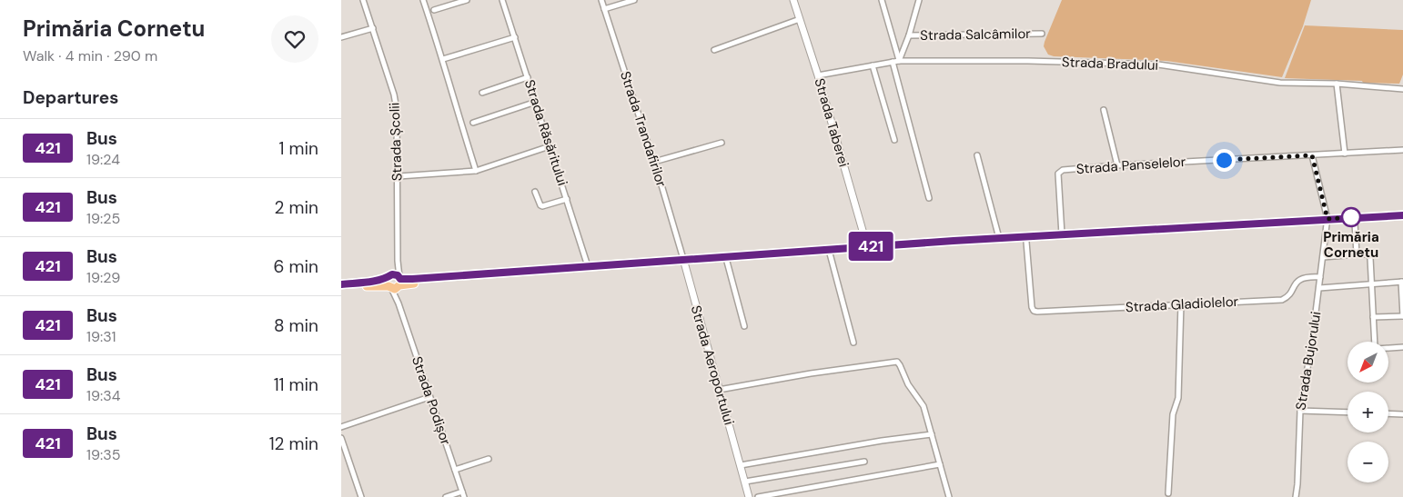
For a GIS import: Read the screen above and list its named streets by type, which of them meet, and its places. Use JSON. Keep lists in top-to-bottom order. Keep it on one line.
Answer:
{"streets":{"street":["Strada Salcâmilor","Strada Bradului","Strada Taberei","Strada Trandafirilor","Strada Răsăritului","Strada Școlii","Strada Panselelor","Strada Gladiolelor","Strada Bujorului","Strada Aeroportului","Strada Podișor"]},"crossings":[["Strada Salcâmilor","Strada Bradului"],["Strada Bradului","Strada Taberei"],["Strada Trandafirilor","Strada Aeroportului"],["Strada Școlii","Strada Podișor"],["Strada Panselelor","Strada Bujorului"],["Strada Gladiolelor","Strada Bujorului"]],"places":["Primăria Cornetu"],"lines":["bus line 421"],"north":"bottom left","page":{"heading":[["Primăria Cornetu","Walk · 4 min · 290 m"],"Departures"],"on_map":"421","list":[{"mark":"421","name":"Bus","note":"19:24","value":"1 min"},{"mark":"421","name":"Bus","note":"19:25","value":"2 min"},{"mark":"421","name":"Bus","note":"19:29","value":"6 min"},{"mark":"421","name":"Bus","note":"19:31","value":"8 min"},{"mark":"421","name":"Bus","note":"19:34","value":"11 min"},{"mark":"421","name":"Bus","note":"19:35","value":"12 min"}],"map_buttons":["+","−"]}}
